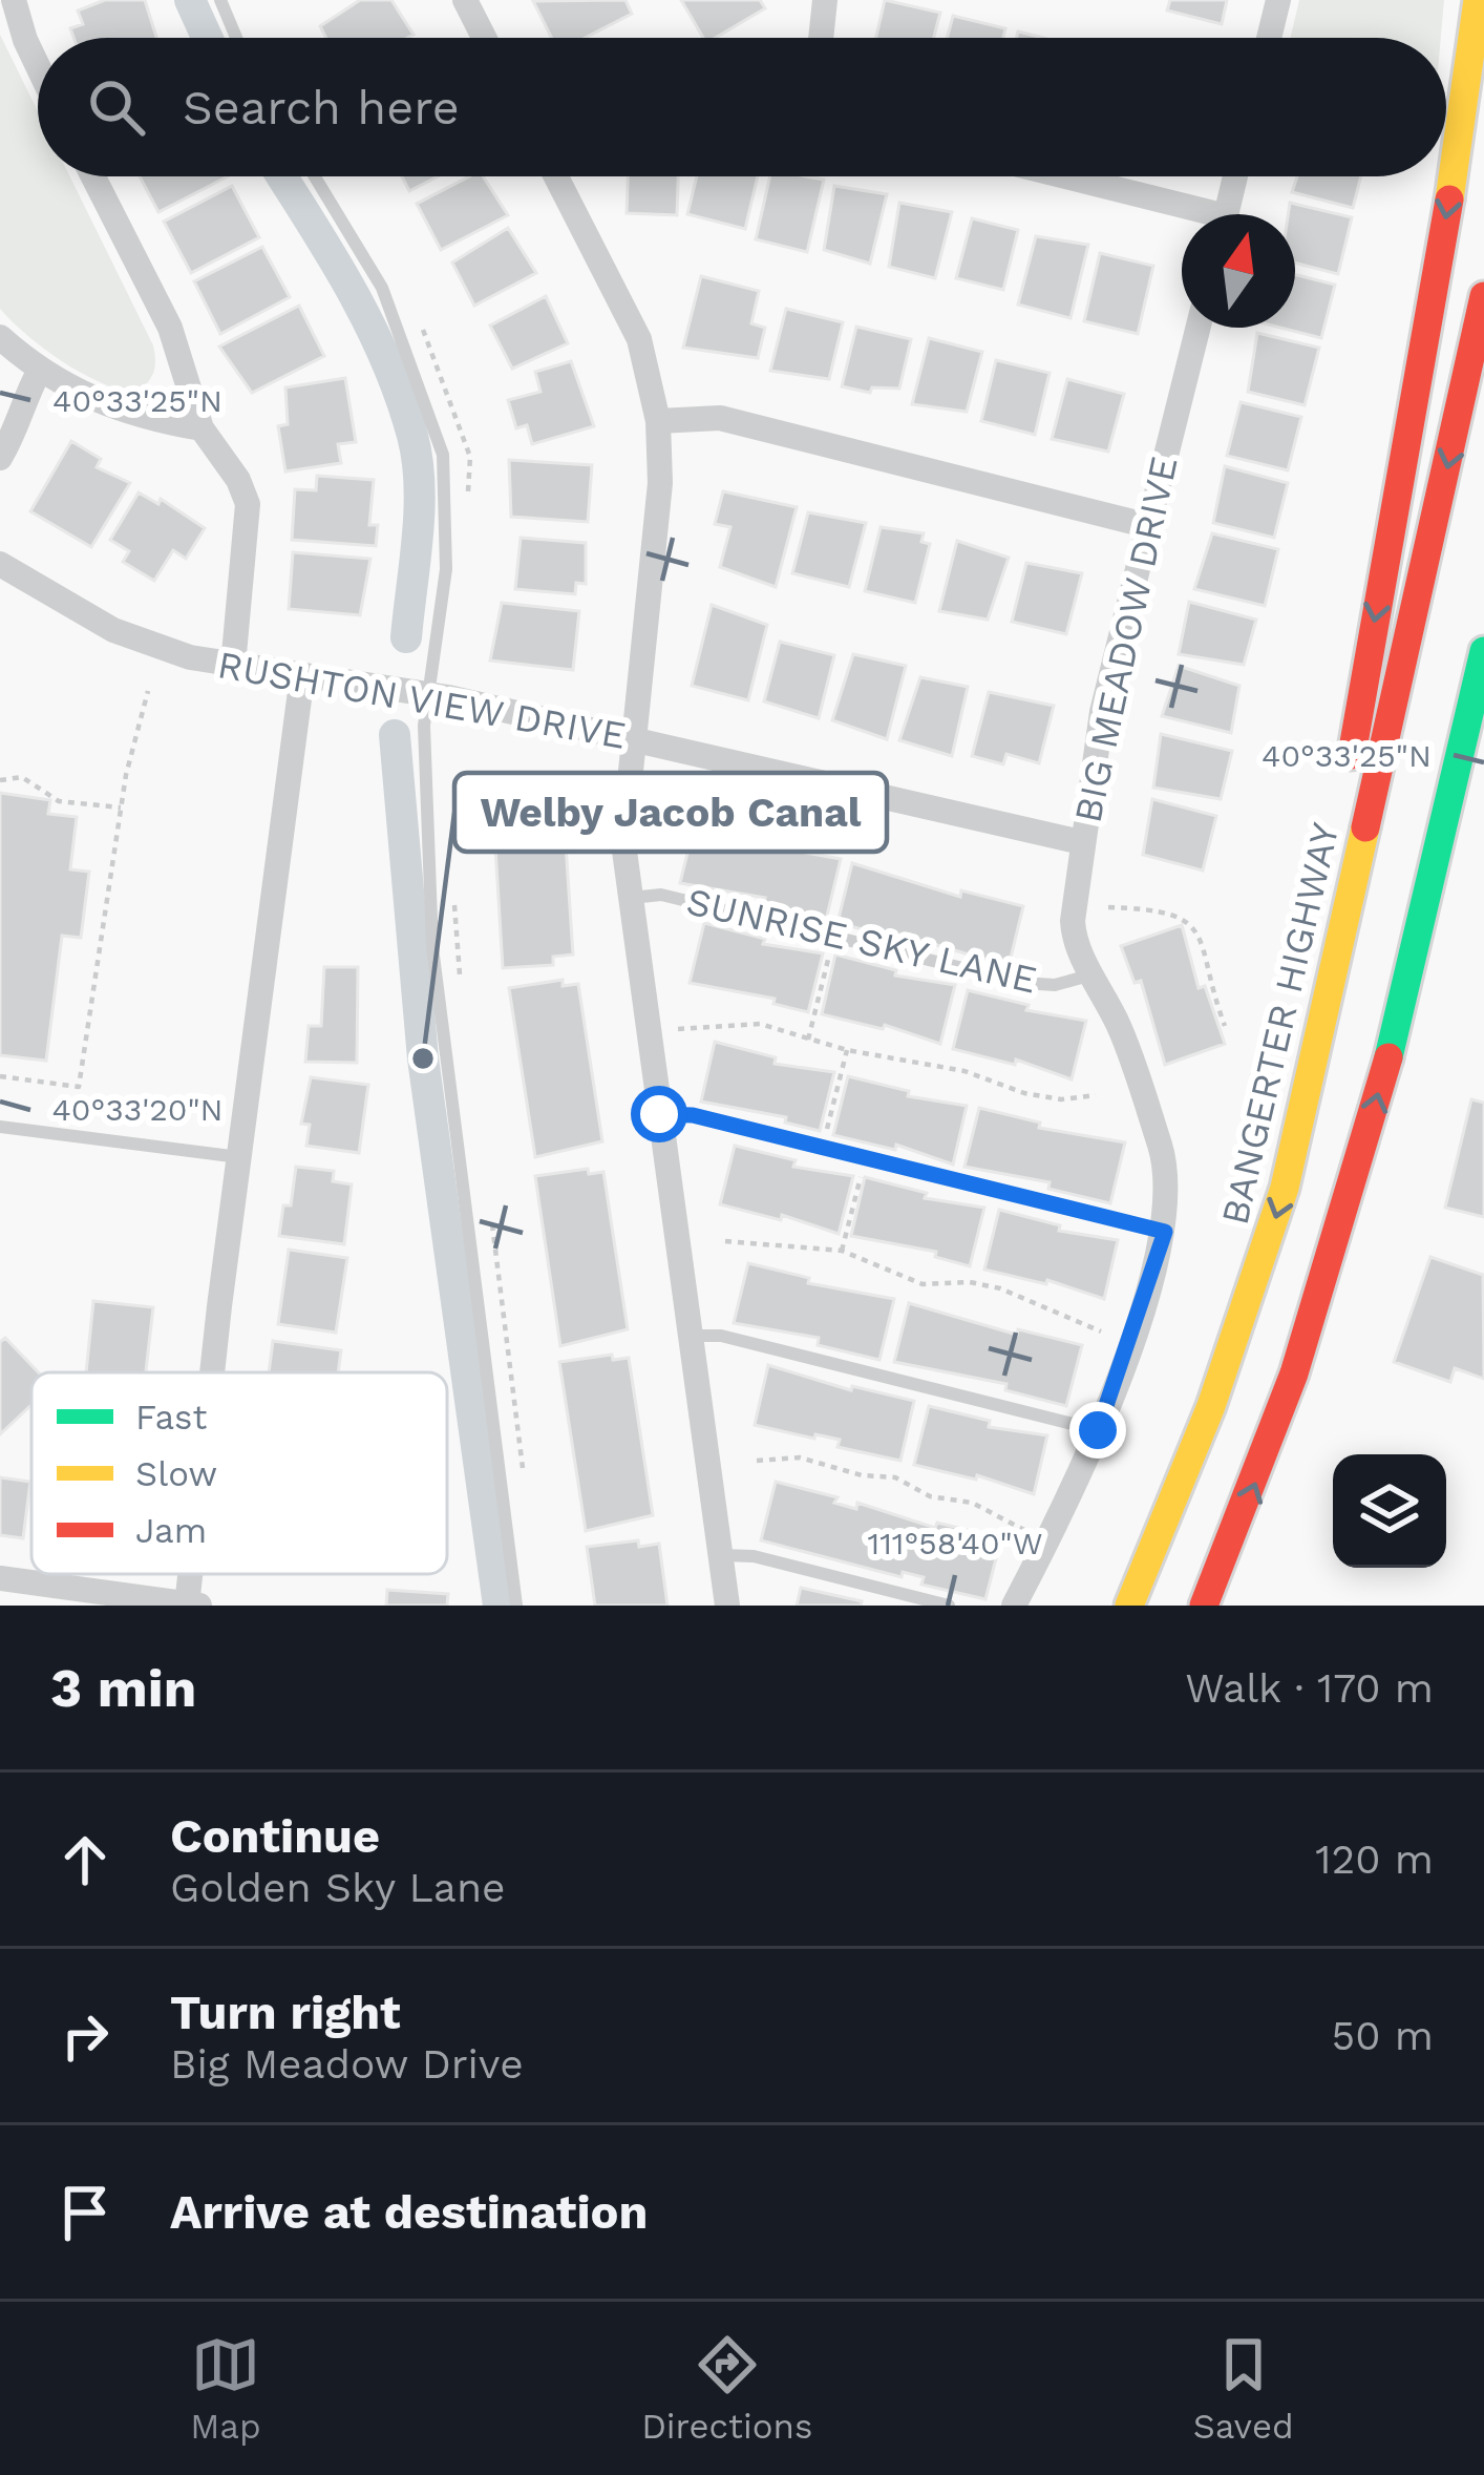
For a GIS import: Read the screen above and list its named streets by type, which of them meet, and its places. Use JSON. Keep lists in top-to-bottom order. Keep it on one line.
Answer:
{"streets":{"highway":["BANGERTER HIGHWAY"],"street":["BIG MEADOW DRIVE","RUSHTON VIEW DRIVE"],"lane":["SUNRISE SKY LANE"]},"crossings":[["BIG MEADOW DRIVE","RUSHTON VIEW DRIVE"],["BIG MEADOW DRIVE","SUNRISE SKY LANE"]],"places":["Welby Jacob Canal"],"legend":["Fast","Slow","Jam"],"north":"top","page":{"search":"Search here","heading":["3 min","Walk · 170 m"],"list":[["Continue","Golden Sky Lane","120 m"],["Turn right","Big Meadow Drive","50 m"],"Arrive at destination"],"nav":["Map","Directions","Saved"]},"coordinates":["40°33'25\"N","40°33'20\"N","111°58'40\"W"]}
